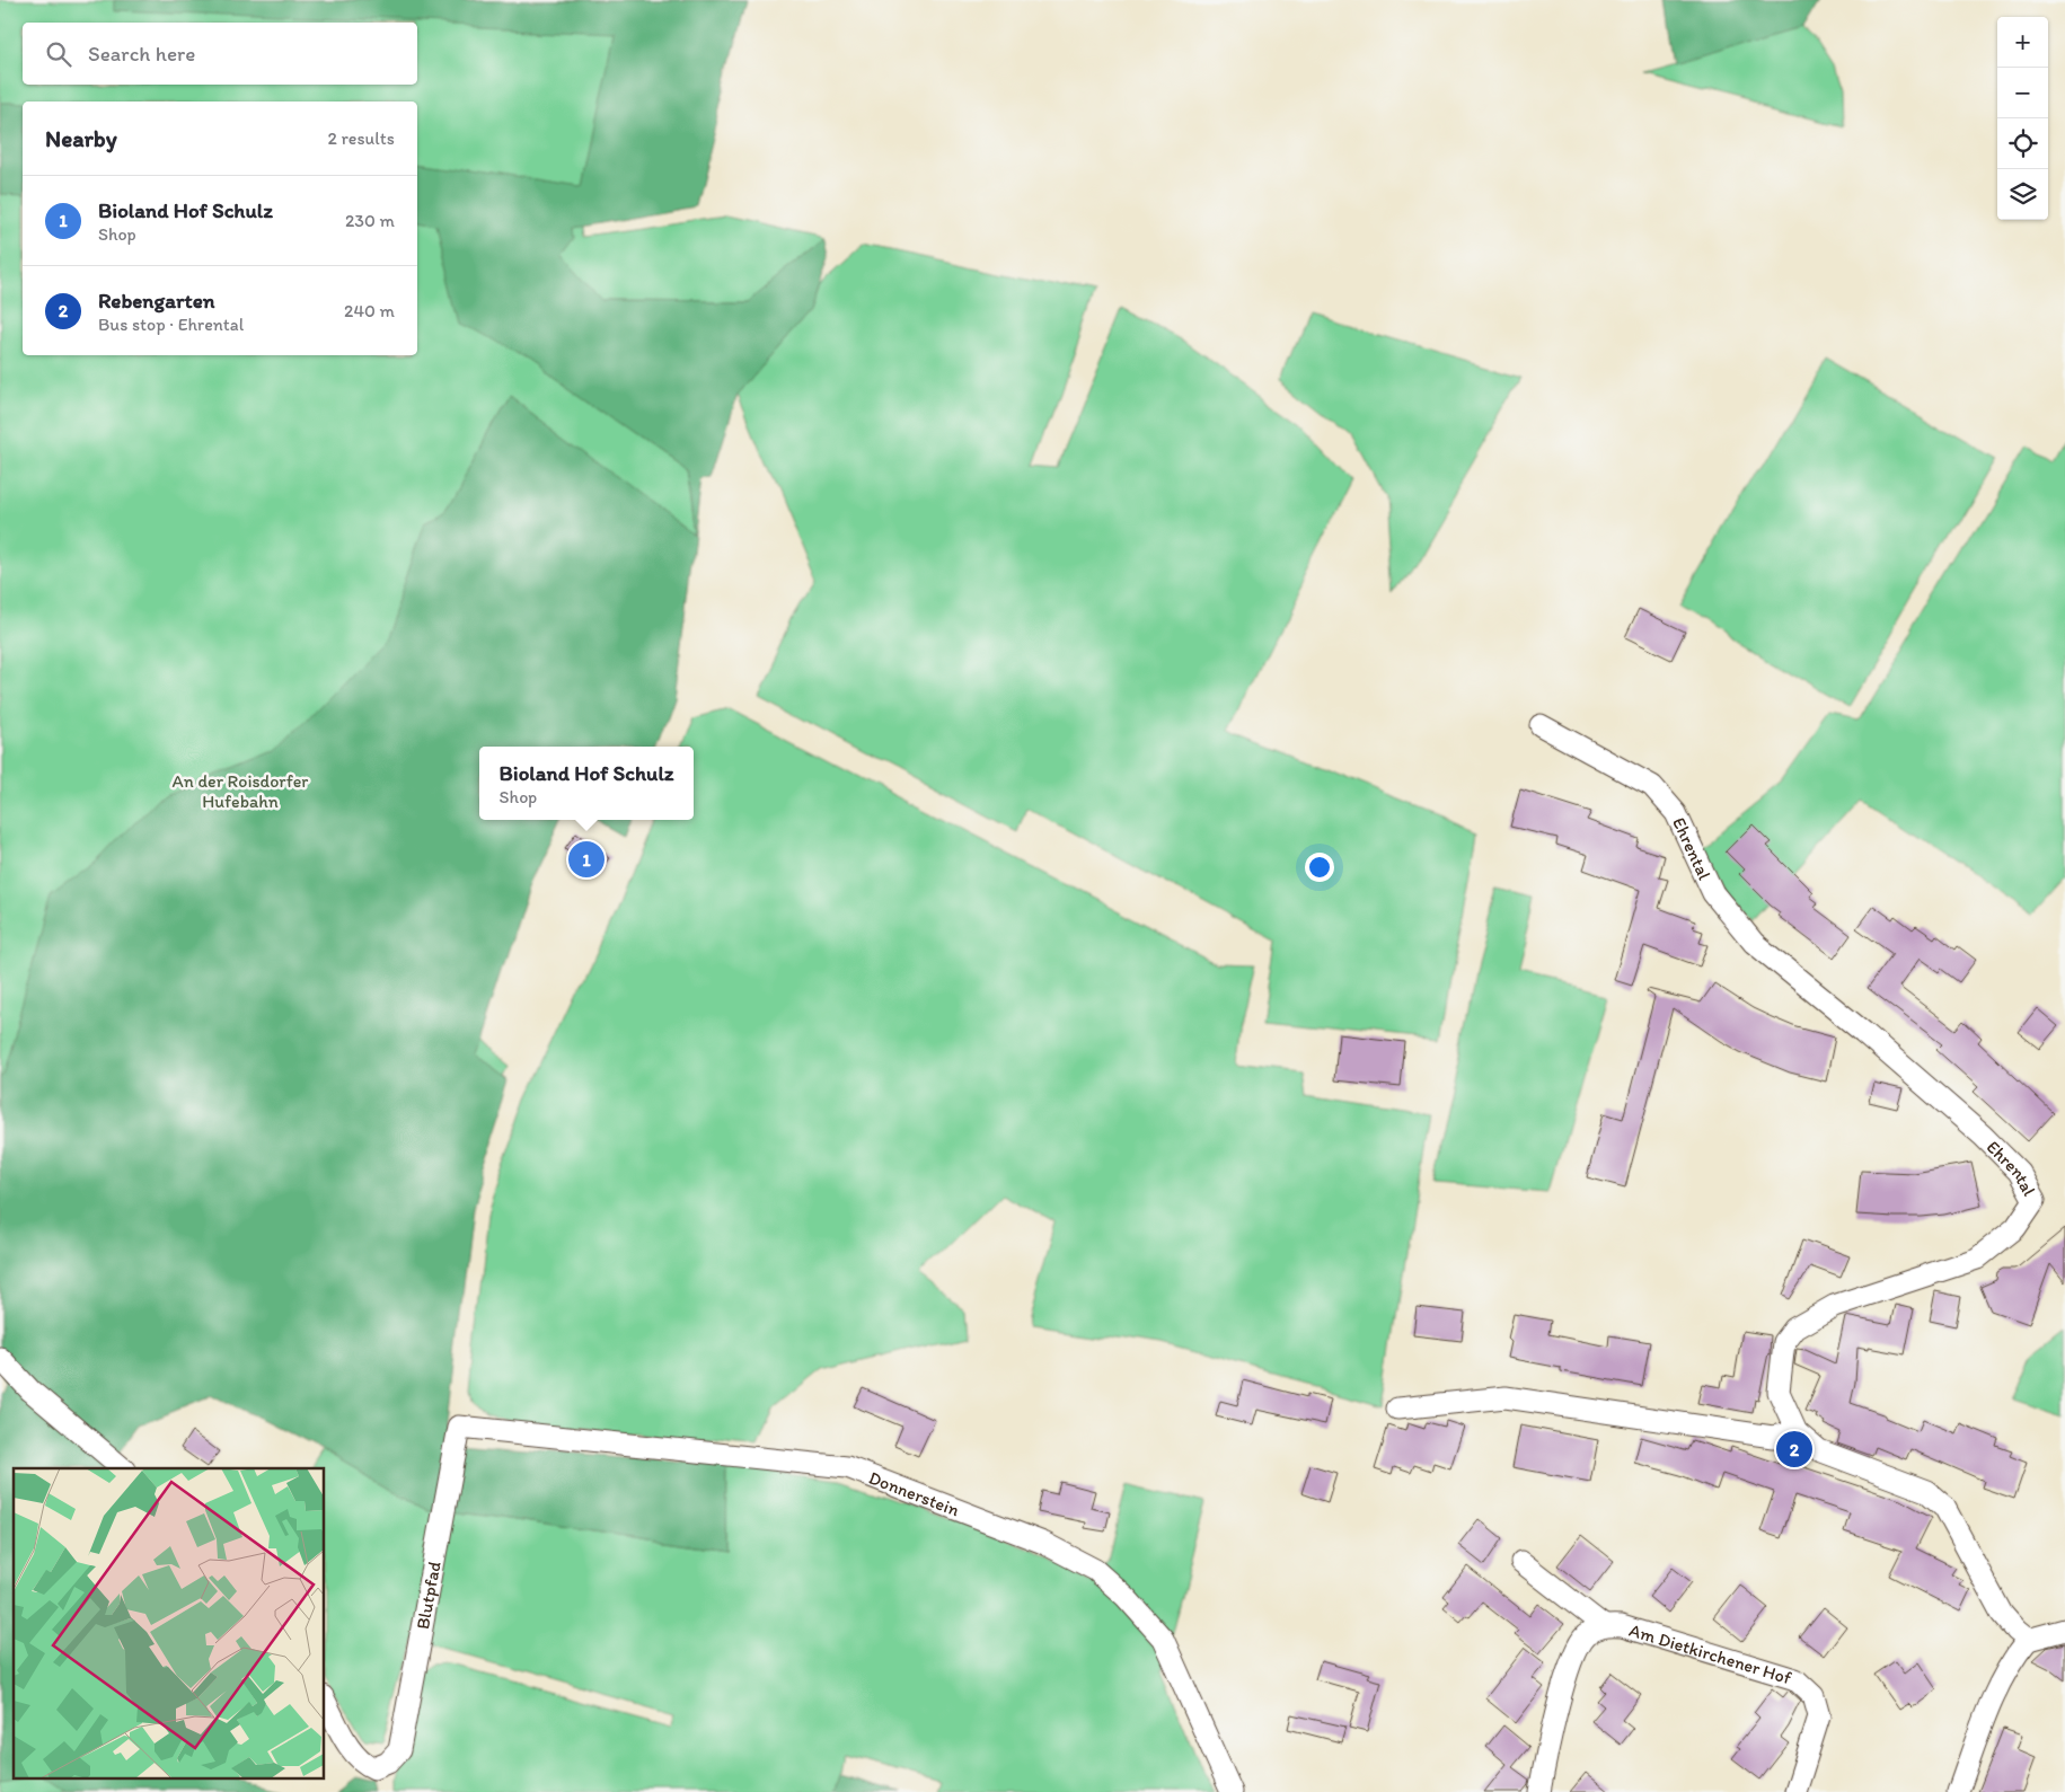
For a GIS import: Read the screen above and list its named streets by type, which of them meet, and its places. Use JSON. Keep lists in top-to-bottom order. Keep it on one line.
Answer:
{"streets":{"street":["Ehrental","Donnerstein","Blutpfad","Am Dietkirchener Hof"]},"crossings":[["Donnerstein","Blutpfad"]],"parks":["An der Roisdorfer Hufebahn"],"page":{"map_buttons":["+","−"],"search":"Search here","heading":["Nearby","2 results"],"list":[{"mark":"1","name":"Bioland Hof Schulz","note":"Shop","value":"230 m"},{"mark":"2","name":"Rebengarten","note":"Bus stop · Ehrental","value":"240 m"}],"popup":["Bioland Hof Schulz","Shop"],"pins":["1","2"]}}
